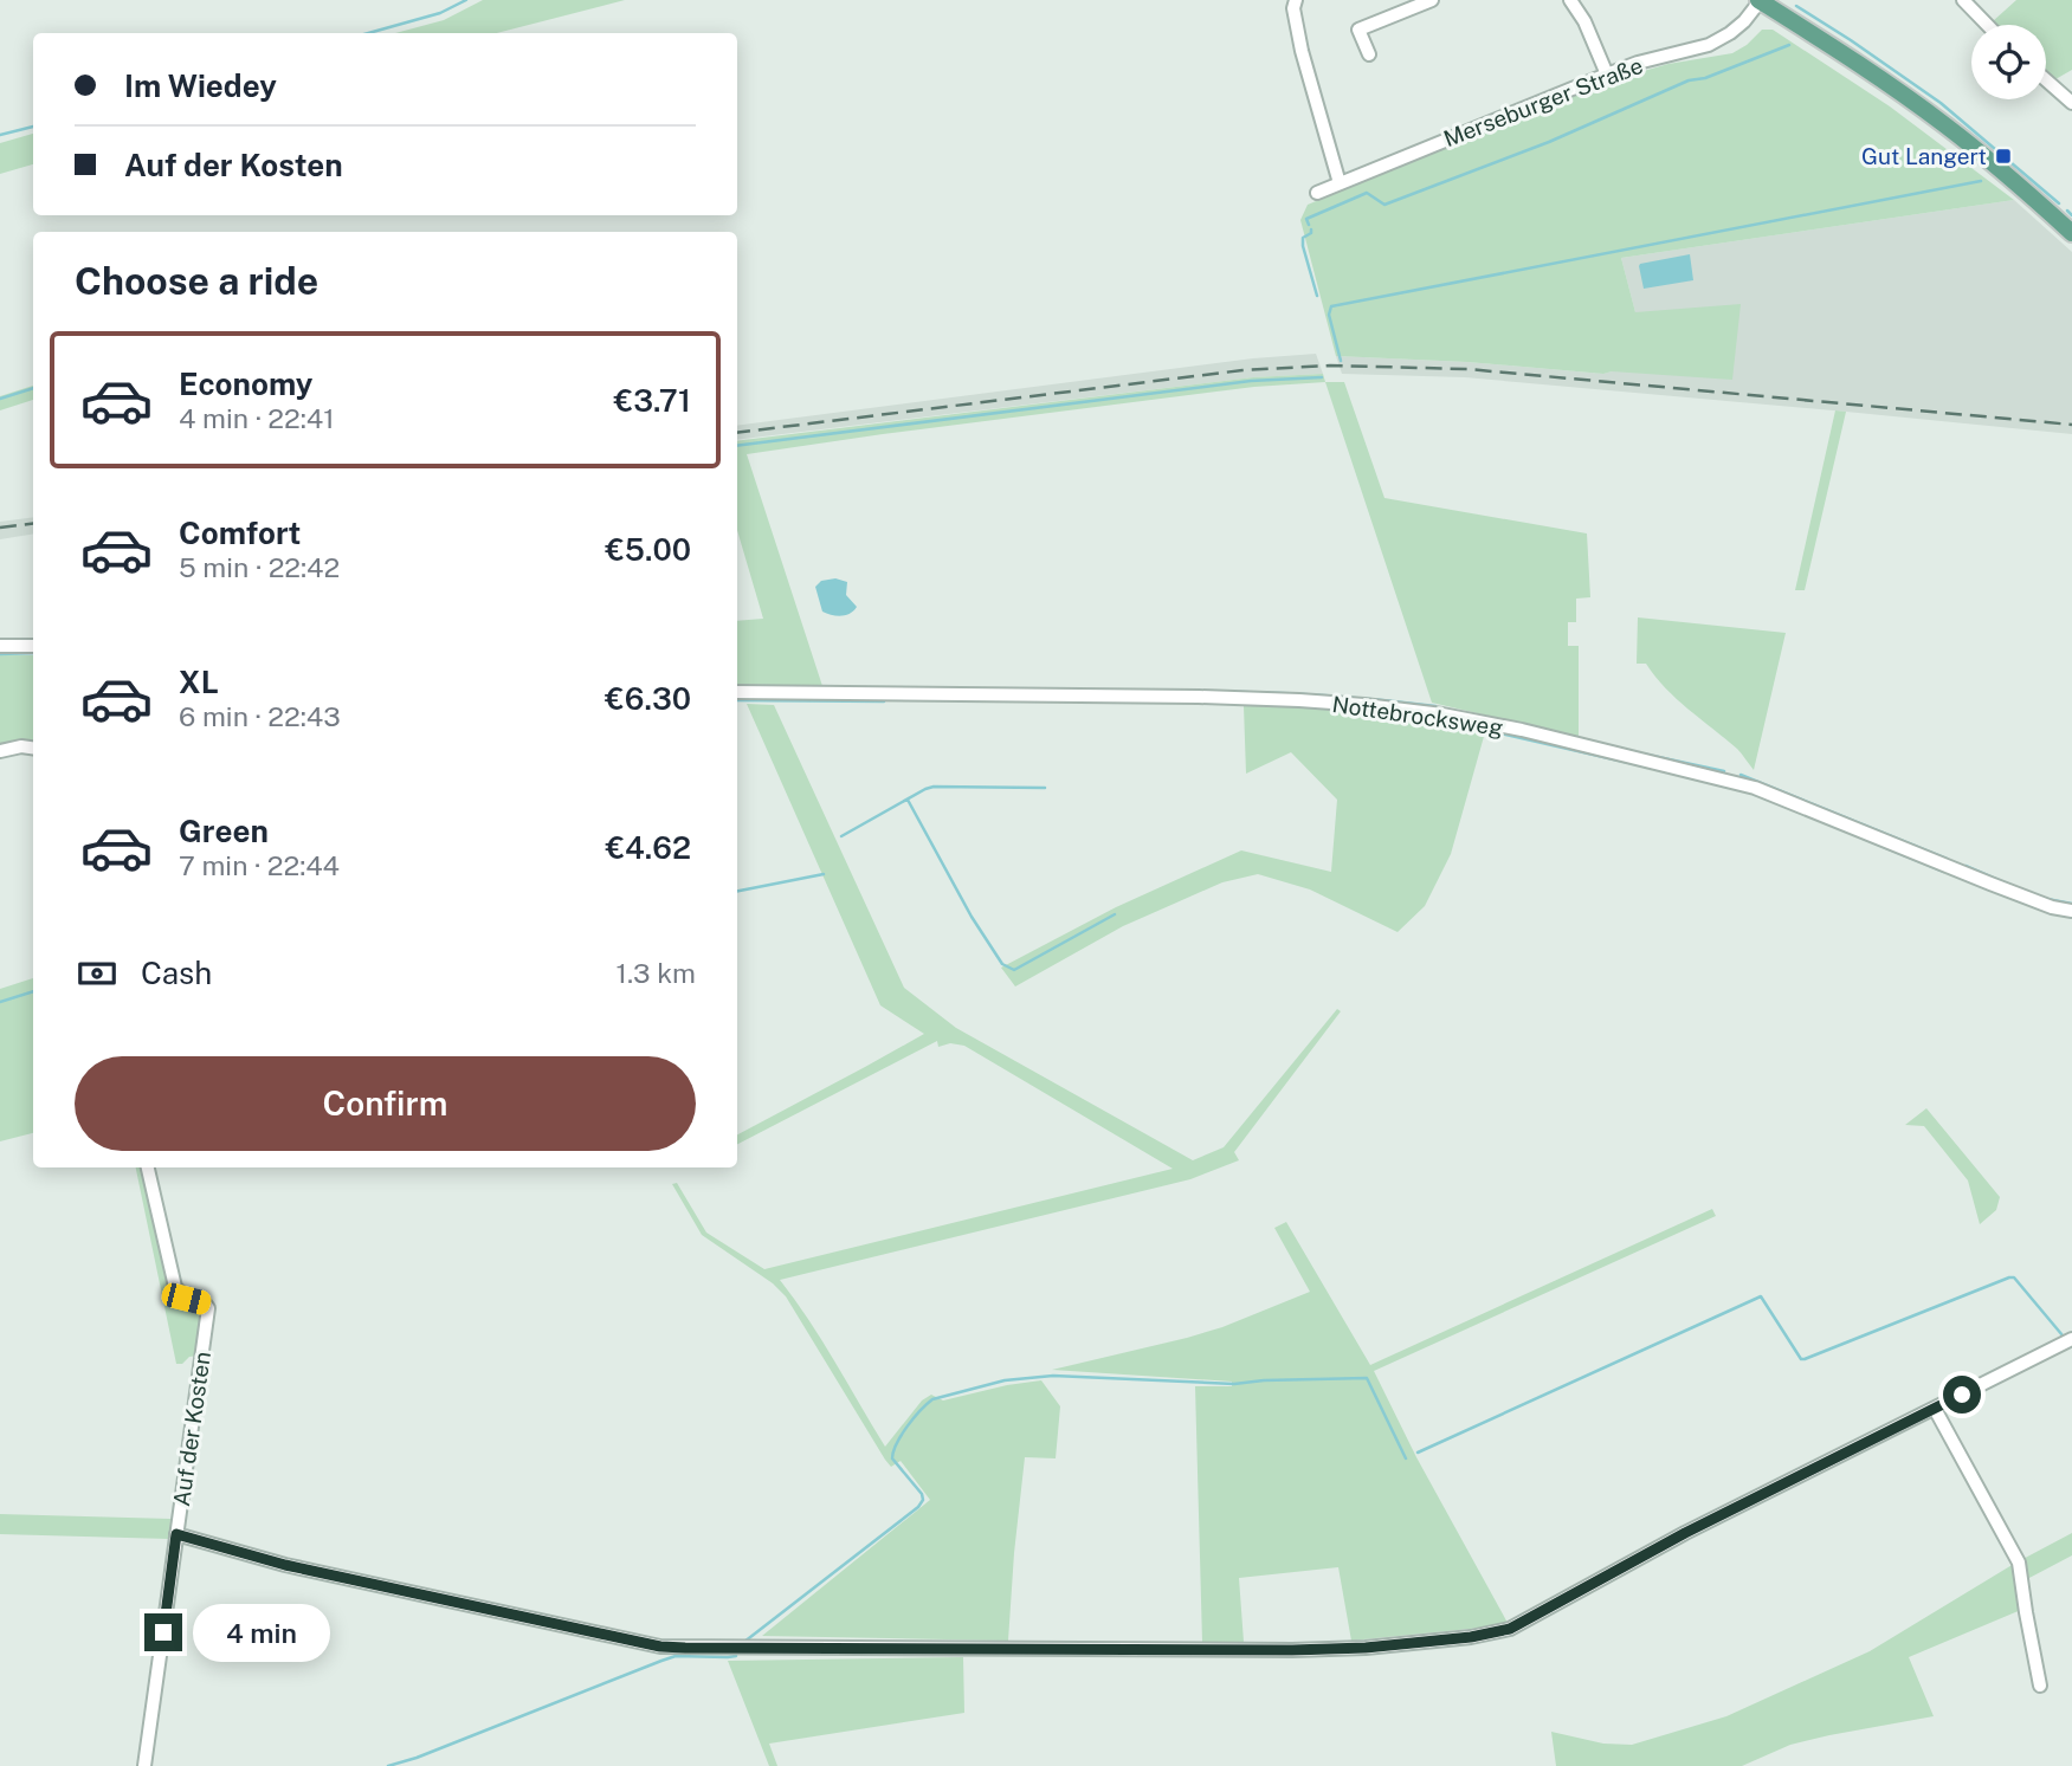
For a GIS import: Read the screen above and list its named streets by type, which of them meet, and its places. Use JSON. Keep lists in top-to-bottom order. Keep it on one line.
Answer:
{"streets":{"street":["Merseburger Straße","Nottebrocksweg","Auf der Kosten"]},"places":{"transit":["Gut Langert"]},"page":{"banner":["Im Wiedey","Auf der Kosten"],"heading":"Choose a ride","list":[{"name":"Economy","note":"4 min · 22:41","value":"€3.71"},{"name":"Comfort","note":"5 min · 22:42","value":"€5.00"},{"name":"XL","note":"6 min · 22:43","value":"€6.30"},{"name":"Green","note":"7 min · 22:44","value":"€4.62"}],"pay":["Cash","1.3 km"],"buttons":"Confirm","bubble":"4 min"}}
